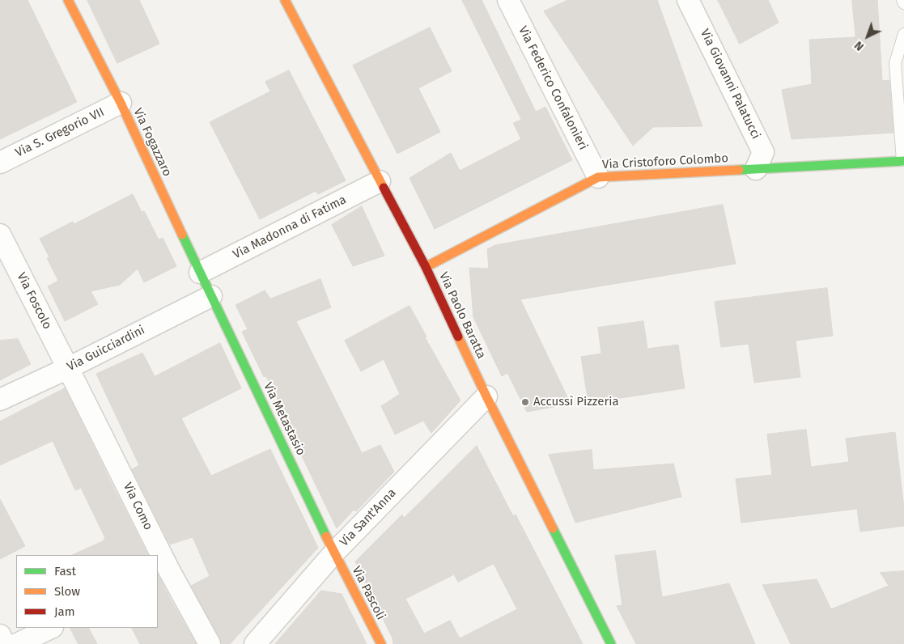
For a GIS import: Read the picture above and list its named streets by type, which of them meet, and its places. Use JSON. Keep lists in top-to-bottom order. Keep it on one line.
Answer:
{"streets":{"street":["Via Giovanni Palatucci","Via Federico Confalonieri","Via S. Gregorio VII","Via Fogazzaro","Via Cristoforo Colombo","Via Madonna di Fatima","Via Foscolo","Via Paolo Baratta","Via Guicciardini","Via Metastasio","Via Como","Via Sant'Anna","Via Pascoli"]},"crossings":[["Via Giovanni Palatucci","Via Cristoforo Colombo"],["Via Federico Confalonieri","Via Cristoforo Colombo"],["Via S. Gregorio VII","Via Fogazzaro"],["Via Fogazzaro","Via Madonna di Fatima"],["Via Fogazzaro","Via Guicciardini"],["Via Fogazzaro","Via Metastasio"],["Via Cristoforo Colombo","Via Paolo Baratta"],["Via Madonna di Fatima","Via Paolo Baratta"],["Via Foscolo","Via Guicciardini"],["Via Foscolo","Via Como"],["Via Paolo Baratta","Via Sant'Anna"],["Via Guicciardini","Via Metastasio"],["Via Guicciardini","Via Como"],["Via Metastasio","Via Sant'Anna"],["Via Metastasio","Via Pascoli"],["Via Sant'Anna","Via Pascoli"]],"places":["Accussì Pizzeria"],"legend":["Fast","Slow","Jam"],"north":"bottom left"}
